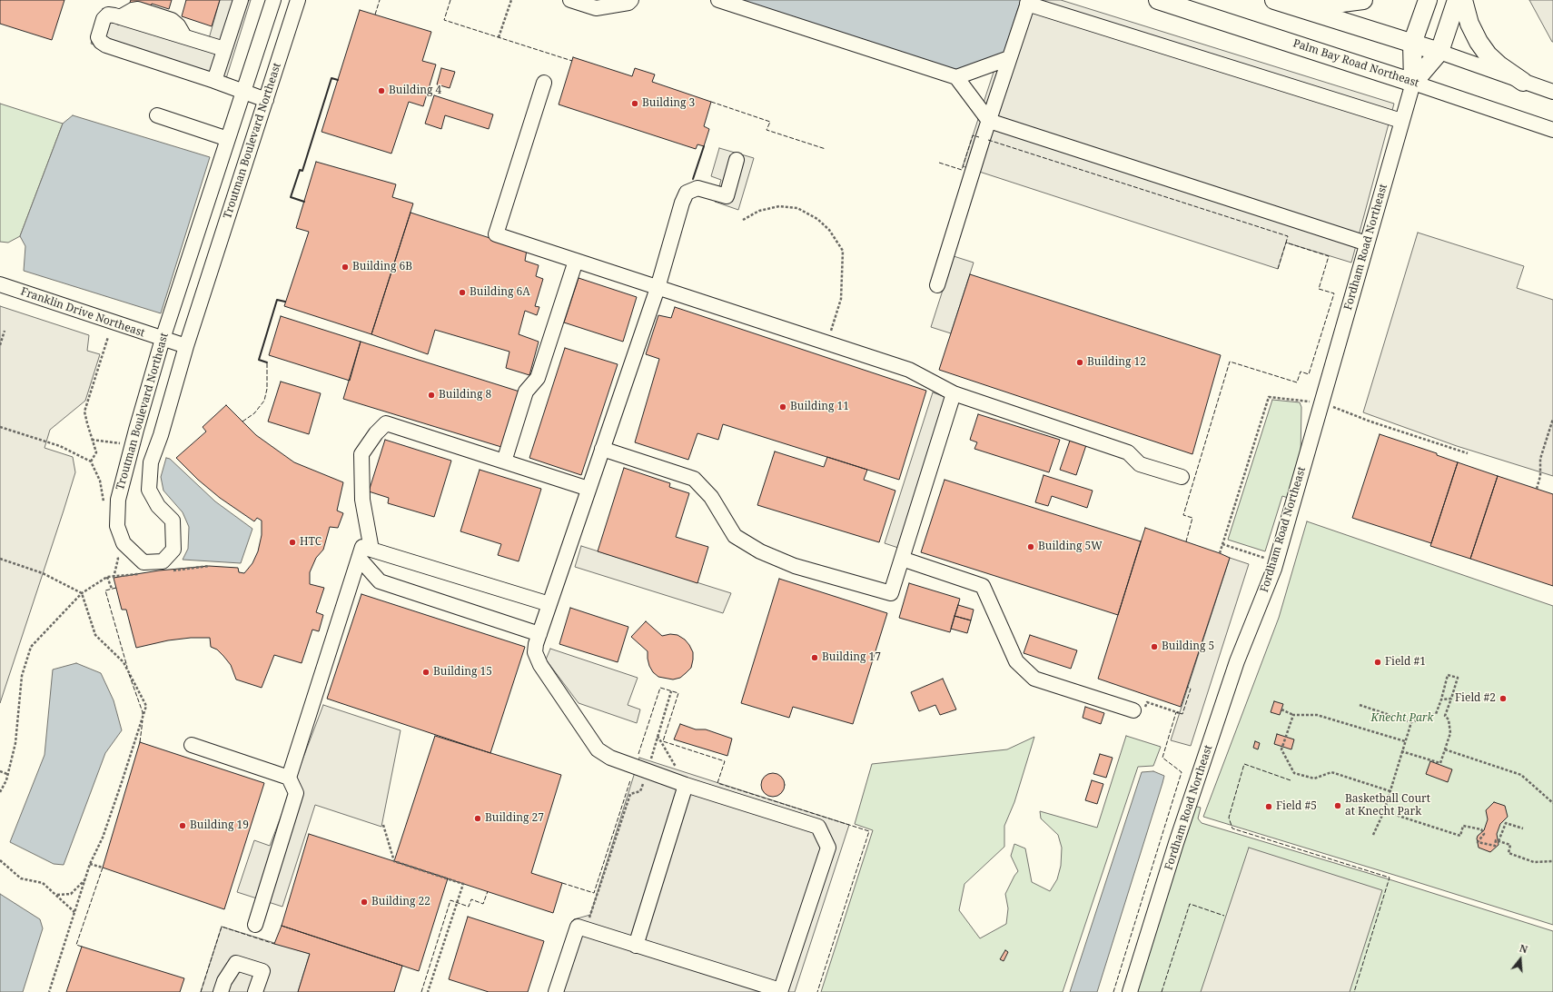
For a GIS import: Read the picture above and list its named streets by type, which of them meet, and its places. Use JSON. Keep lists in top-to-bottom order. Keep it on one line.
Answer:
{"streets":{"main road":["Palm Bay Road Northeast"],"street":["Troutman Boulevard Northeast","Fordham Road Northeast","Franklin Drive Northeast"]},"crossings":[["Palm Bay Road Northeast","Fordham Road Northeast"],["Troutman Boulevard Northeast","Franklin Drive Northeast"]],"parks":["Knecht Park"],"places":["Building 4","Building 3","Building 6B","Building 6A","Building 12","Building 8","Building 11","HTC","Building 5W","Building 5","Building 17","Field #1","Building 15","Field #2","Basketball Court at Knecht Park","Field #5","Building 27","Building 19","Building 22"],"north":"top"}
